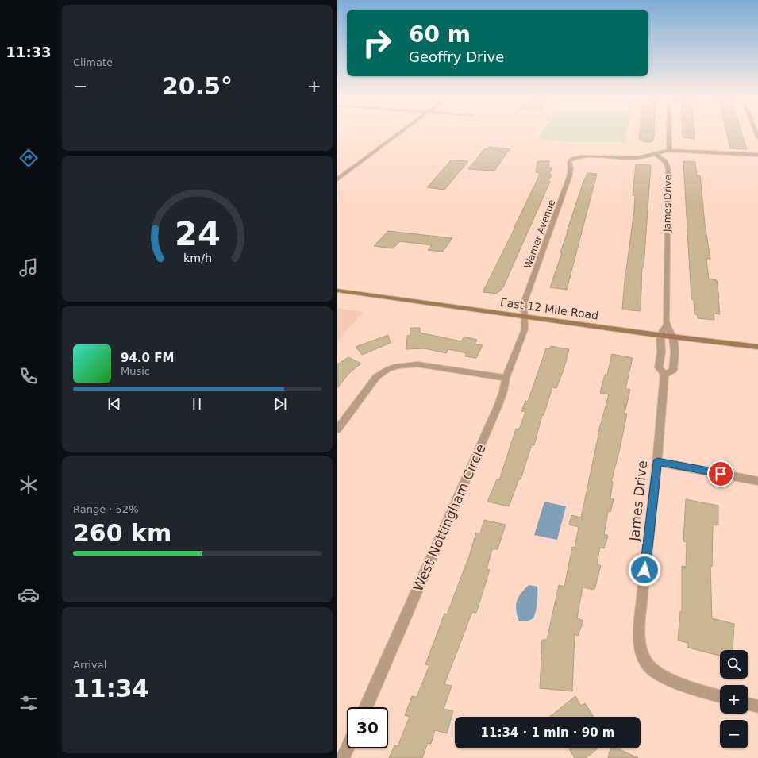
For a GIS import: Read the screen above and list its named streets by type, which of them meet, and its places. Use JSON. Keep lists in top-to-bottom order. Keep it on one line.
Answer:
{"streets":{"main road":["East 12 Mile Road"],"street":["James Drive","Warner Avenue","West Nottingham Circle"]},"crossings":[["James Drive","Warner Avenue"],["James Drive","East 12 Mile Road"],["Warner Avenue","East 12 Mile Road"],["Warner Avenue","West Nottingham Circle"],["East 12 Mile Road","West Nottingham Circle"]],"page":{"tabs":"11:33","tile":["Climate",["Range · 52%","260 km"],["Arrival","11:34"]],"turn":["60 m","Geoffry Drive"],"heat":["−","20.5°","+"],"song":["94.0 FM","Music"],"map_buttons":["+","−"],"limit":"30","trip":"11:34 · 1 min · 90 m","gauge":["24","km/h"]}}
